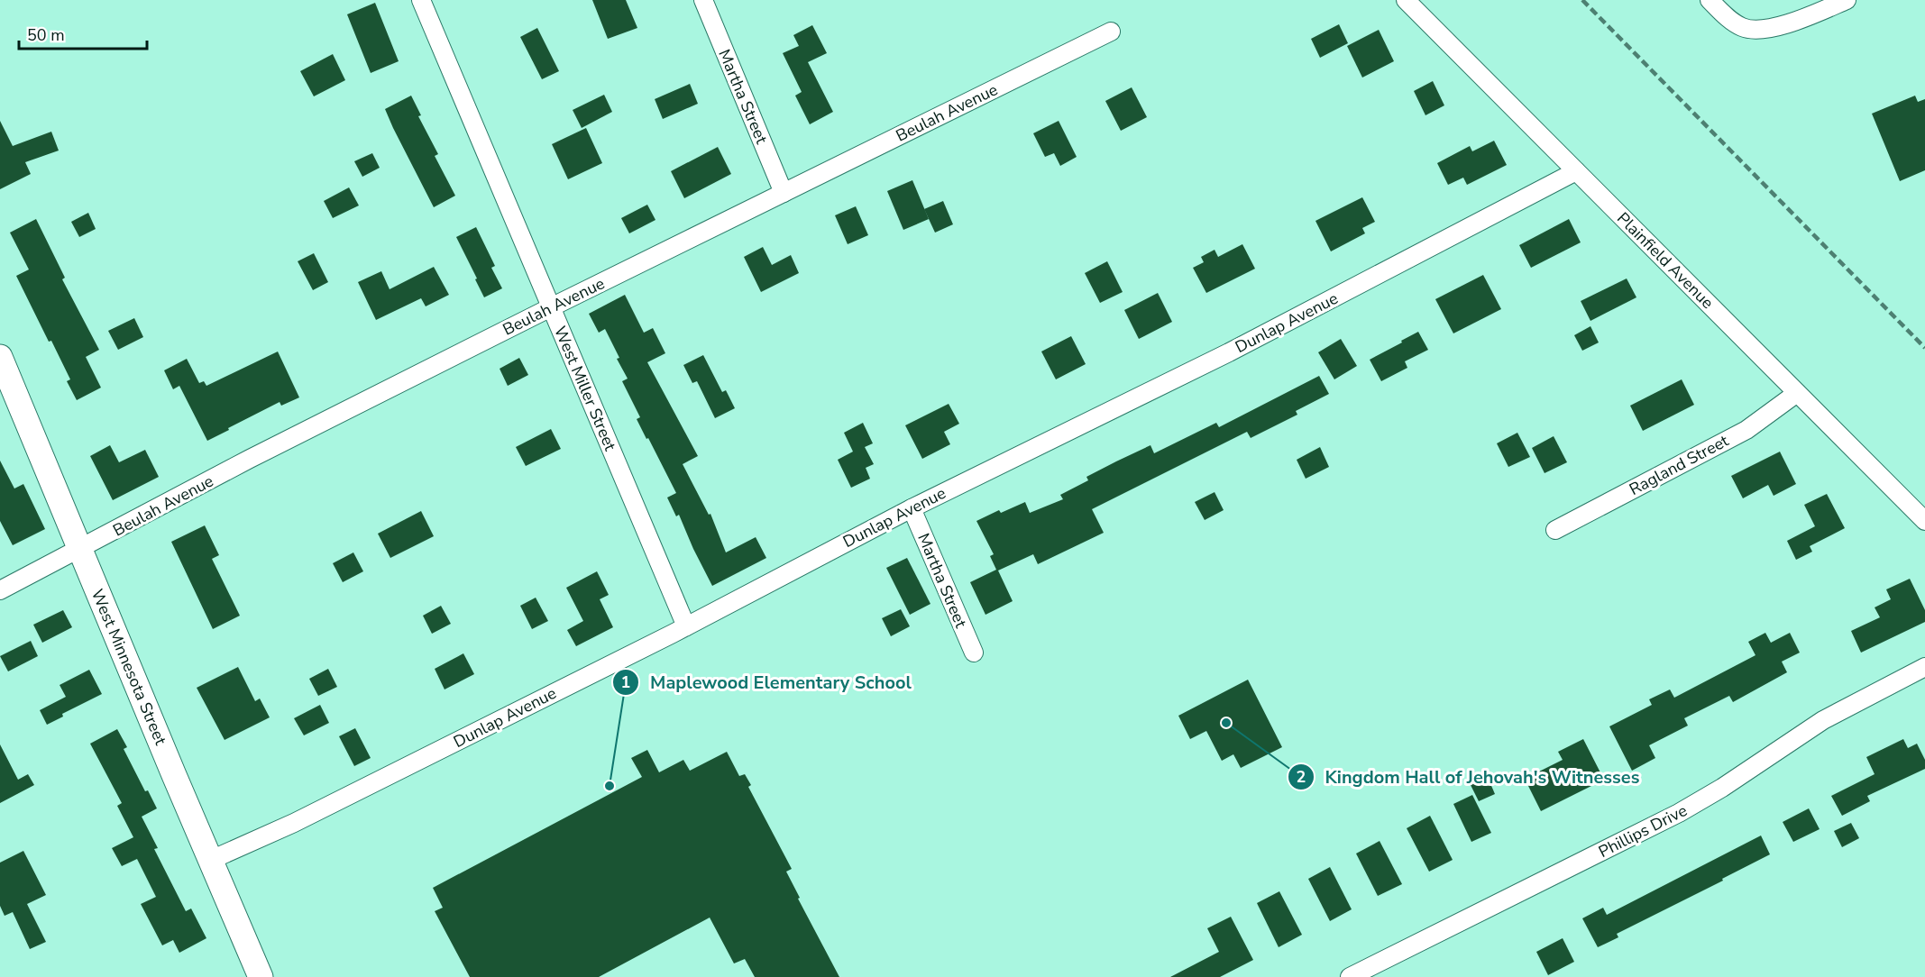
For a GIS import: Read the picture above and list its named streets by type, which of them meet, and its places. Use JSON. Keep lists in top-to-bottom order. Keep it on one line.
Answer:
{"streets":{"street":["Martha Street","Beulah Avenue","Plainfield Avenue","Dunlap Avenue","West Miller Street","Ragland Street","West Minnesota Street","Phillips Drive"]},"crossings":[["Martha Street","Beulah Avenue"],["Martha Street","Dunlap Avenue"],["Beulah Avenue","West Miller Street"],["Beulah Avenue","West Minnesota Street"],["Plainfield Avenue","Dunlap Avenue"],["Plainfield Avenue","Ragland Street"],["Dunlap Avenue","West Miller Street"],["Dunlap Avenue","West Minnesota Street"]],"places":["Kingdom Hall of Jehovah's Witnesses","Maplewood Elementary School"],"scale_bar":"50 m"}
